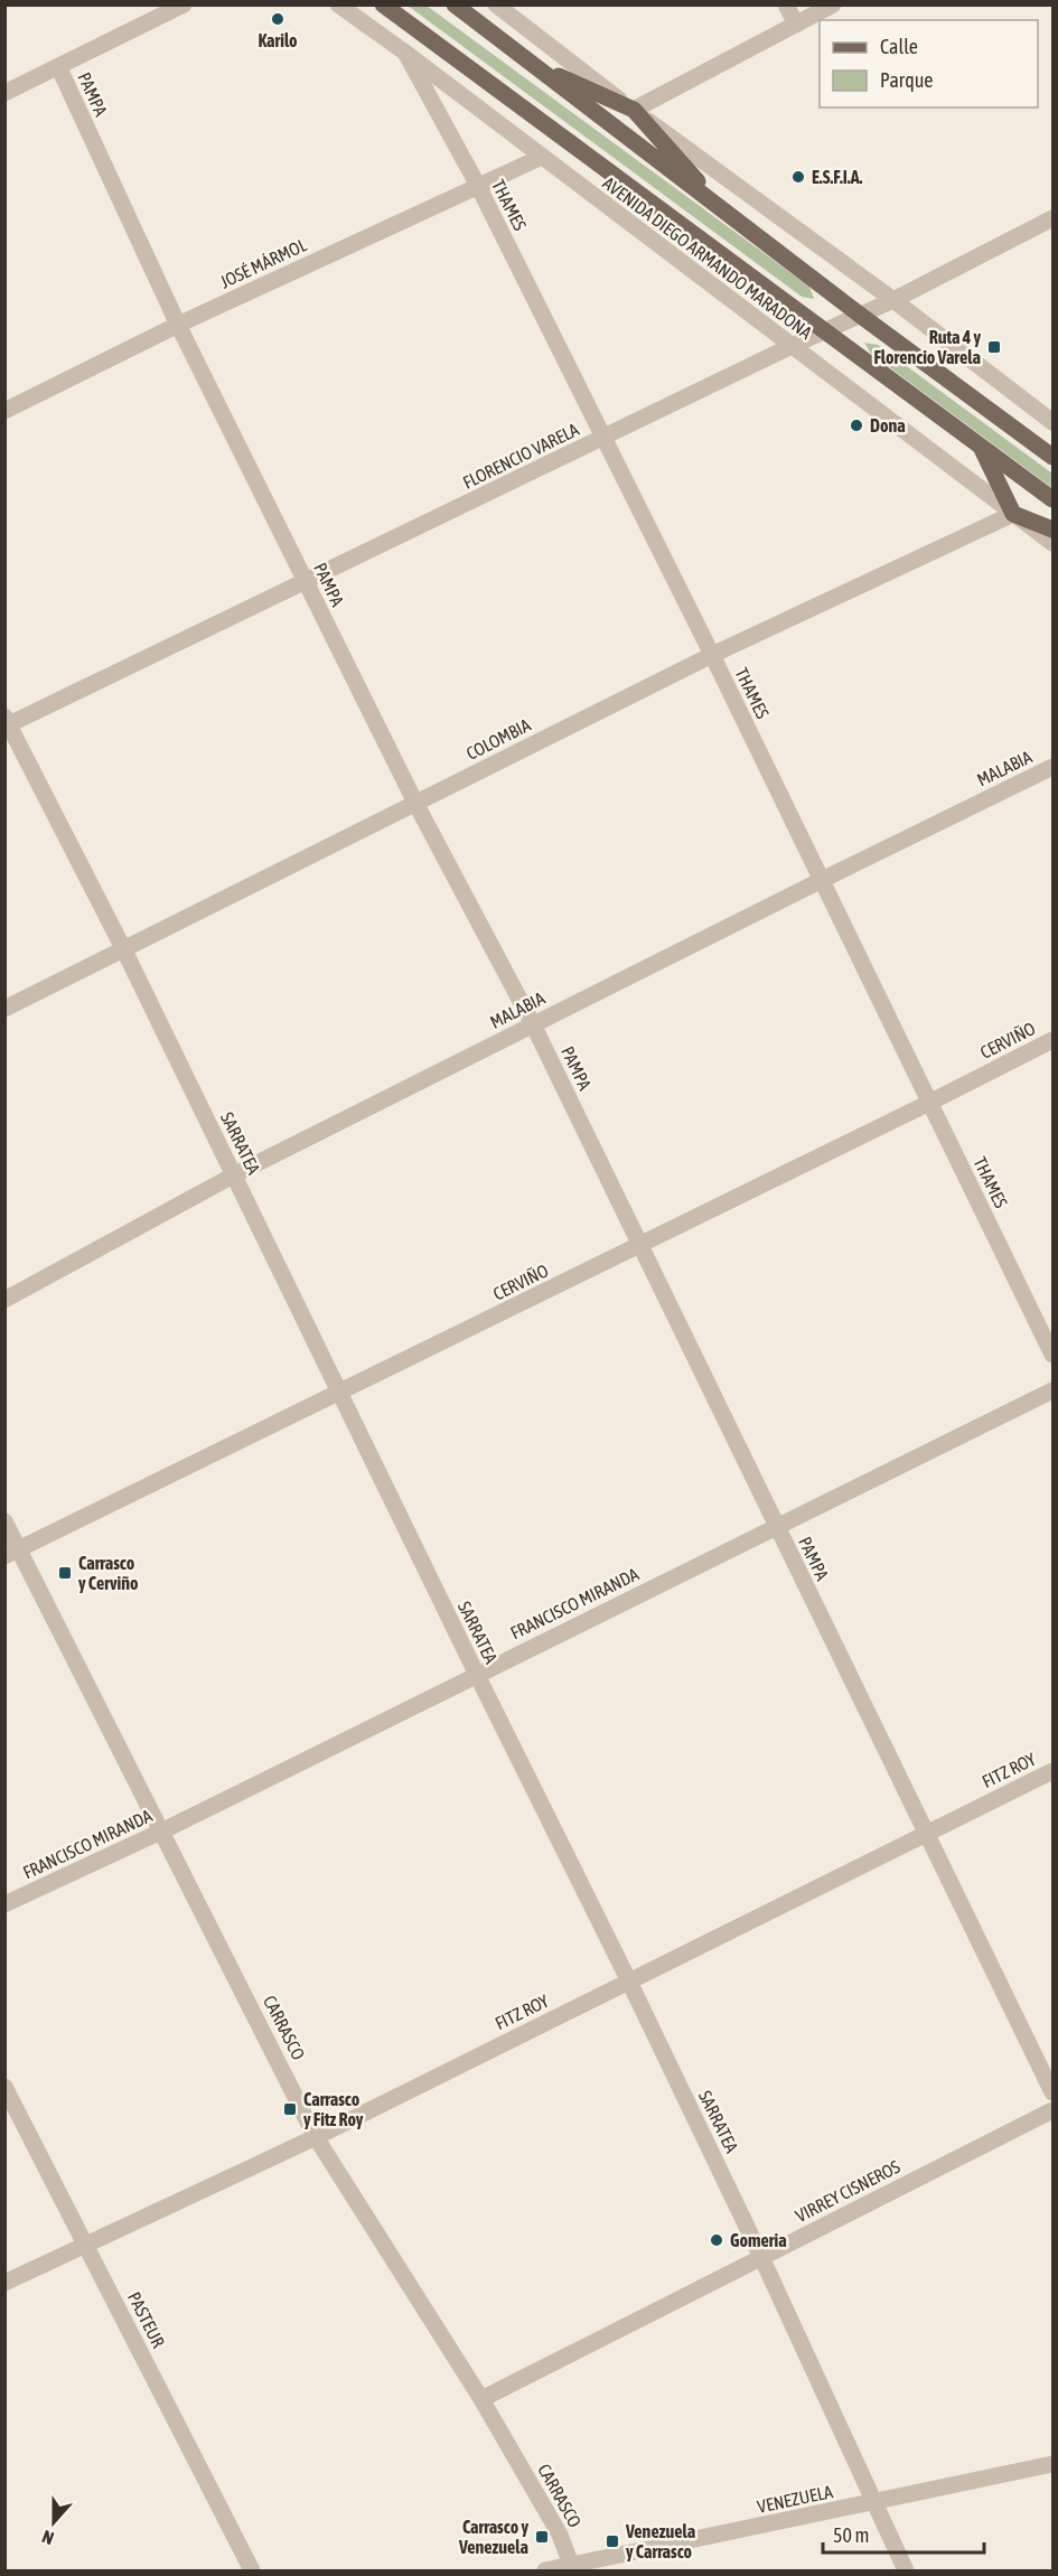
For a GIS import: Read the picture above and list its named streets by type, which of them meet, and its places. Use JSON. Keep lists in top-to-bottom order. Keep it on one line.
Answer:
{"streets":{"main road":["AVENIDA DIEGO ARMANDO MARADONA"],"street":["PAMPA","THAMES","JOSÉ MÁRMOL","FLORENCIO VARELA","COLOMBIA","MALABIA","CERVIÑO","SARRATEA","FRANCISCO MIRANDA","FITZ ROY","CARRASCO","VIRREY CISNEROS","PASTEUR","VENEZUELA"]},"crossings":[["PAMPA","JOSÉ MÁRMOL"],["PAMPA","FLORENCIO VARELA"],["PAMPA","COLOMBIA"],["PAMPA","MALABIA"],["PAMPA","CERVIÑO"],["PAMPA","FRANCISCO MIRANDA"],["PAMPA","FITZ ROY"],["THAMES","AVENIDA DIEGO ARMANDO MARADONA"],["THAMES","JOSÉ MÁRMOL"],["THAMES","FLORENCIO VARELA"],["THAMES","COLOMBIA"],["THAMES","MALABIA"],["THAMES","CERVIÑO"],["AVENIDA DIEGO ARMANDO MARADONA","JOSÉ MÁRMOL"],["AVENIDA DIEGO ARMANDO MARADONA","FLORENCIO VARELA"],["AVENIDA DIEGO ARMANDO MARADONA","COLOMBIA"],["FLORENCIO VARELA","SARRATEA"],["COLOMBIA","SARRATEA"],["MALABIA","SARRATEA"],["CERVIÑO","SARRATEA"],["CERVIÑO","CARRASCO"],["SARRATEA","FRANCISCO MIRANDA"],["SARRATEA","FITZ ROY"],["SARRATEA","VIRREY CISNEROS"],["SARRATEA","VENEZUELA"],["FRANCISCO MIRANDA","CARRASCO"],["FITZ ROY","CARRASCO"],["FITZ ROY","PASTEUR"],["CARRASCO","VIRREY CISNEROS"],["CARRASCO","VENEZUELA"]],"places":{"other":["Karilo","E.S.F.I.A.","Dona","Gomeria"],"transit":["Ruta 4 y Florencio Varela","Carrasco y Cerviño","Carrasco y Fitz Roy","Carrasco y Venezuela","Venezuela y Carrasco"]},"legend":["Calle","Parque"],"scale_bar":"50 m","north":"bottom"}
